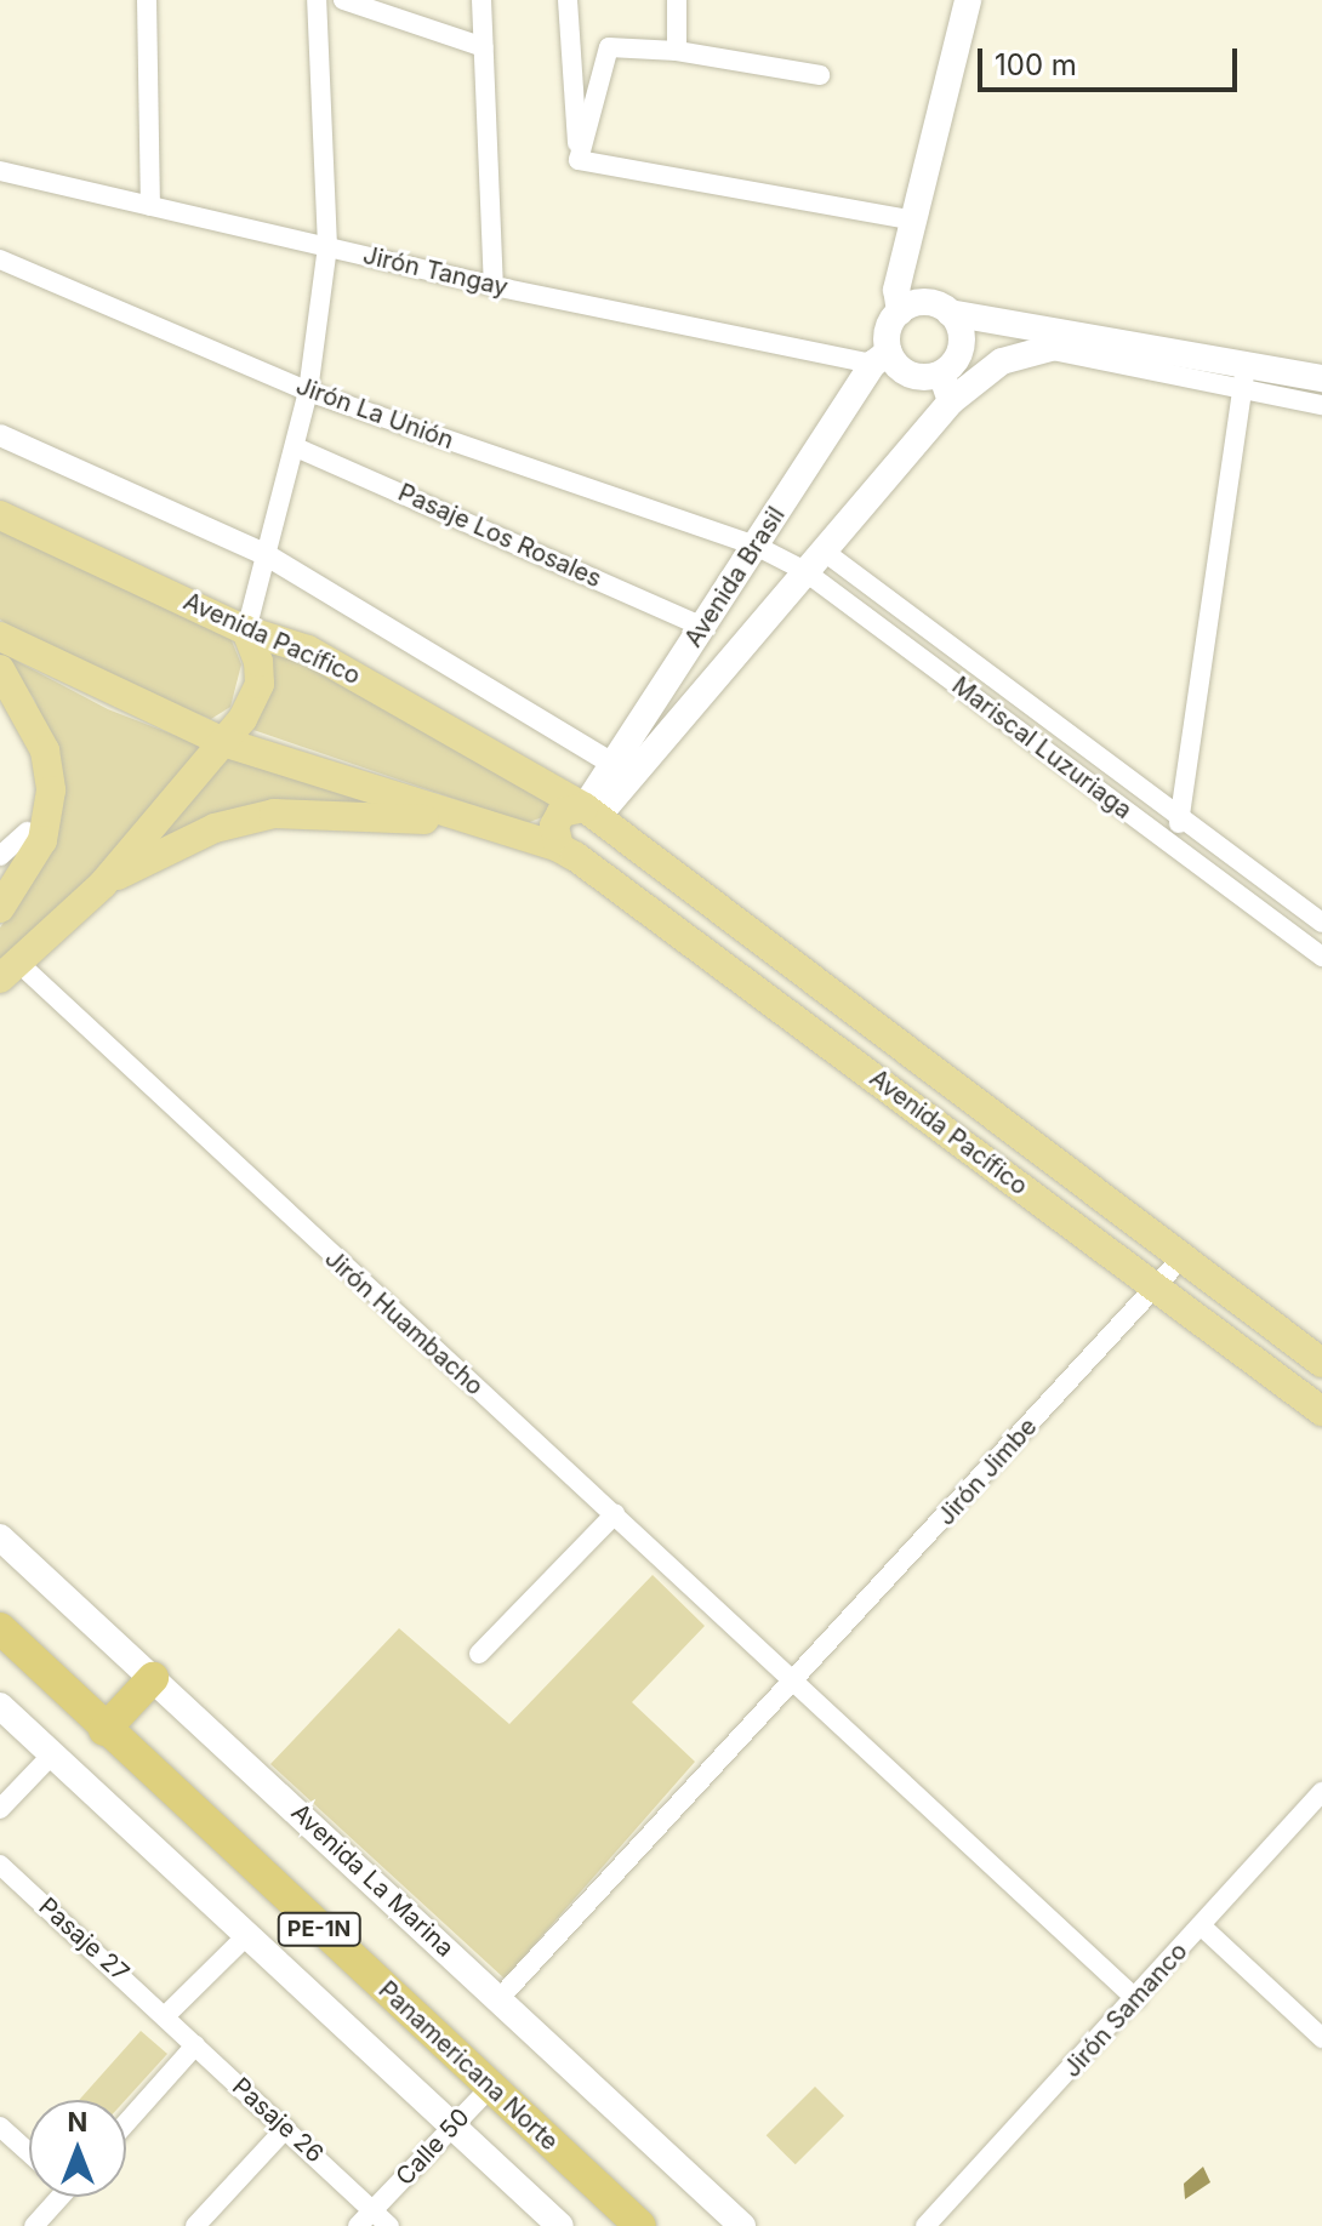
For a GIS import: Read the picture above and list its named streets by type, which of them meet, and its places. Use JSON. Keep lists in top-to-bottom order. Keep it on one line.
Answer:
{"streets":{"highway":["PE-1N","Panamericana Norte"],"main road":["Avenida Brasil","Avenida Pacífico","Avenida La Marina"],"street":["Jirón Tangay","Jirón La Unión","Pasaje Los Rosales","Mariscal Luzuriaga","Jirón Huambacho","Jirón Jimbe","Pasaje 27","Jirón Samanco","Pasaje 26","Calle 50"]},"crossings":[["Jirón Tangay","Avenida Brasil"],["Jirón La Unión","Avenida Brasil"],["Jirón La Unión","Mariscal Luzuriaga"],["Pasaje Los Rosales","Avenida Brasil"],["Avenida Brasil","Avenida Pacífico"],["Avenida Brasil","Mariscal Luzuriaga"],["Avenida Pacífico","Jirón Jimbe"],["Jirón Huambacho","Jirón Jimbe"],["Jirón Huambacho","Jirón Samanco"],["Jirón Jimbe","Avenida La Marina"],["Pasaje 27","Pasaje 26"],["Panamericana Norte","Calle 50"],["Pasaje 26","Calle 50"]],"scale_bar":"100 m","north":"top"}
